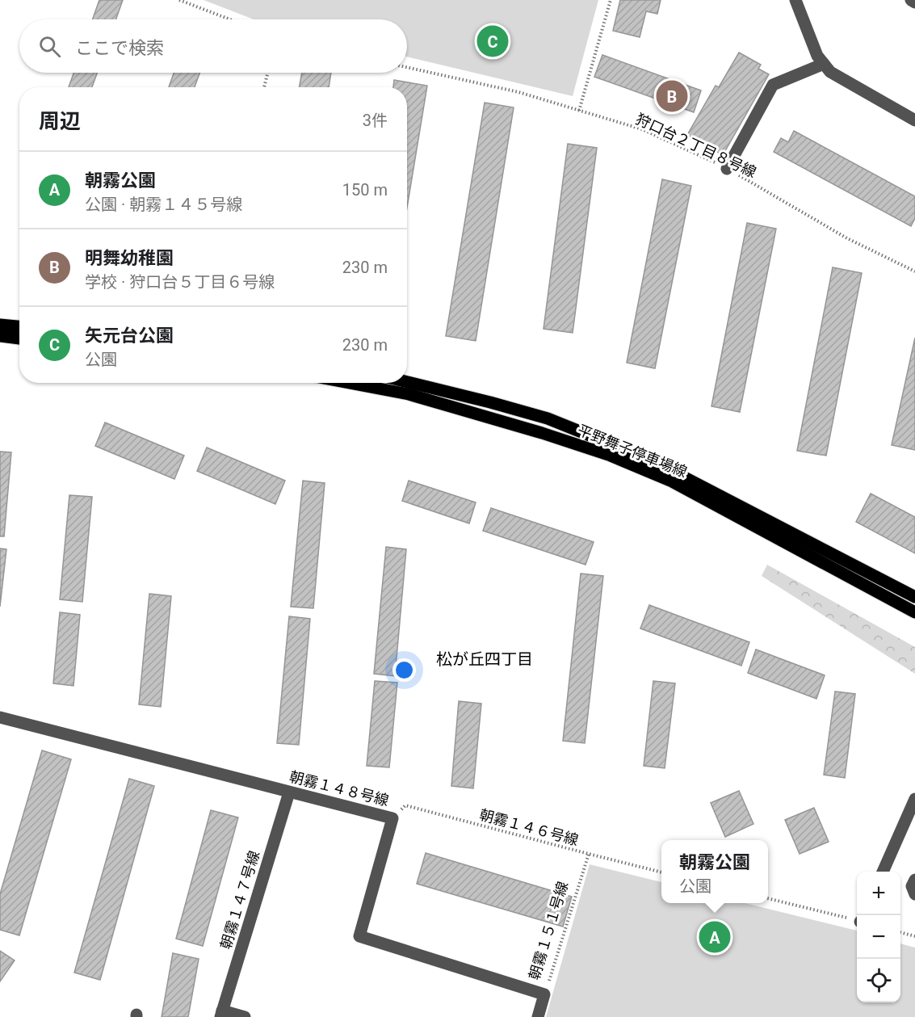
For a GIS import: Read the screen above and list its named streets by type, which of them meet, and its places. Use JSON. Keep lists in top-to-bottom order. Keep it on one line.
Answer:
{"streets":{"main road":["平野舞子停車場線"],"street":["朝霧１４８号線","朝霧１４７号線","朝霧１５１号線"],"path":["狩口台２丁目８号線","朝霧１４６号線"]},"crossings":[["朝霧１４８号線","朝霧１４６号線"],["朝霧１４８号線","朝霧１４７号線"],["朝霧１４８号線","朝霧１５１号線"],["朝霧１４６号線","朝霧１５１号線"]],"districts":["松が丘四丁目"],"page":{"search":"ここで検索","pins":["C","B","A"],"heading":["周辺","3件"],"list":[{"mark":"A","name":"朝霧公園","note":"公園 · 朝霧１４５号線","value":"150 m"},{"mark":"B","name":"明舞幼稚園","note":"学校 · 狩口台５丁目６号線","value":"230 m"},{"mark":"C","name":"矢元台公園","note":"公園","value":"230 m"}],"popup":["朝霧公園","公園"],"map_buttons":["+","−"]}}
